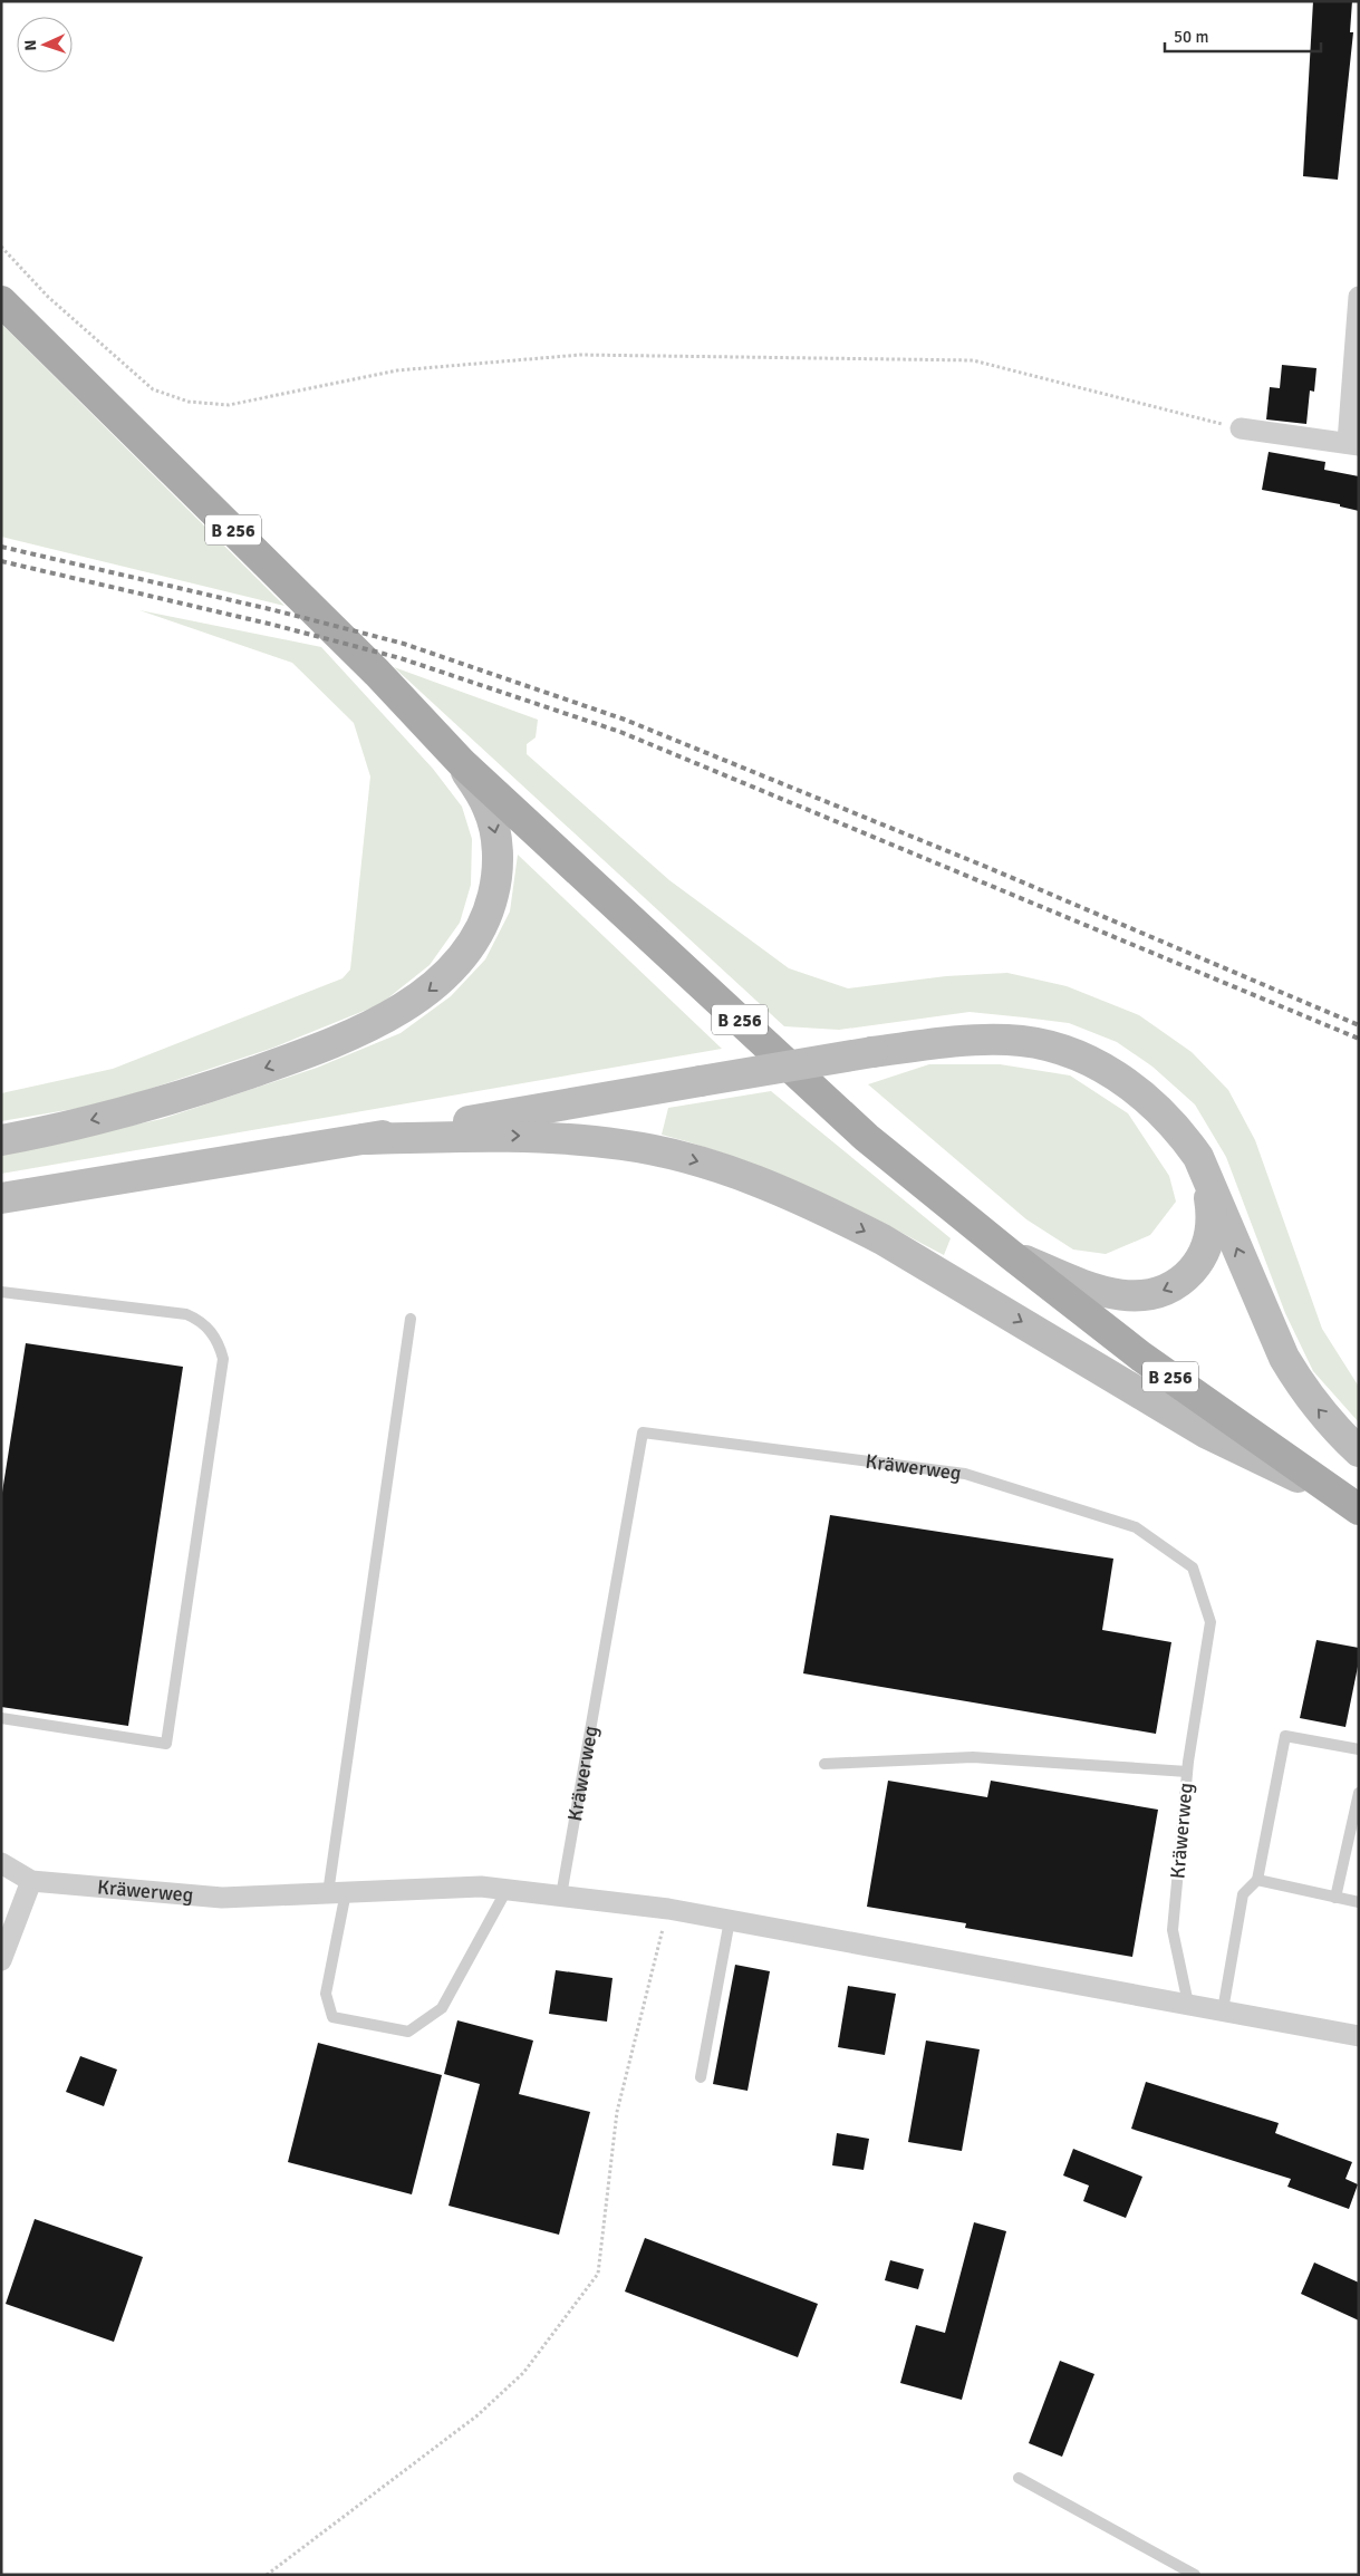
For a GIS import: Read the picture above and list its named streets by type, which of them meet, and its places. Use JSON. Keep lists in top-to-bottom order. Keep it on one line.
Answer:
{"streets":{"main road":["B 256"],"street":["Kräwerweg"]},"scale_bar":"50 m","north":"left"}
